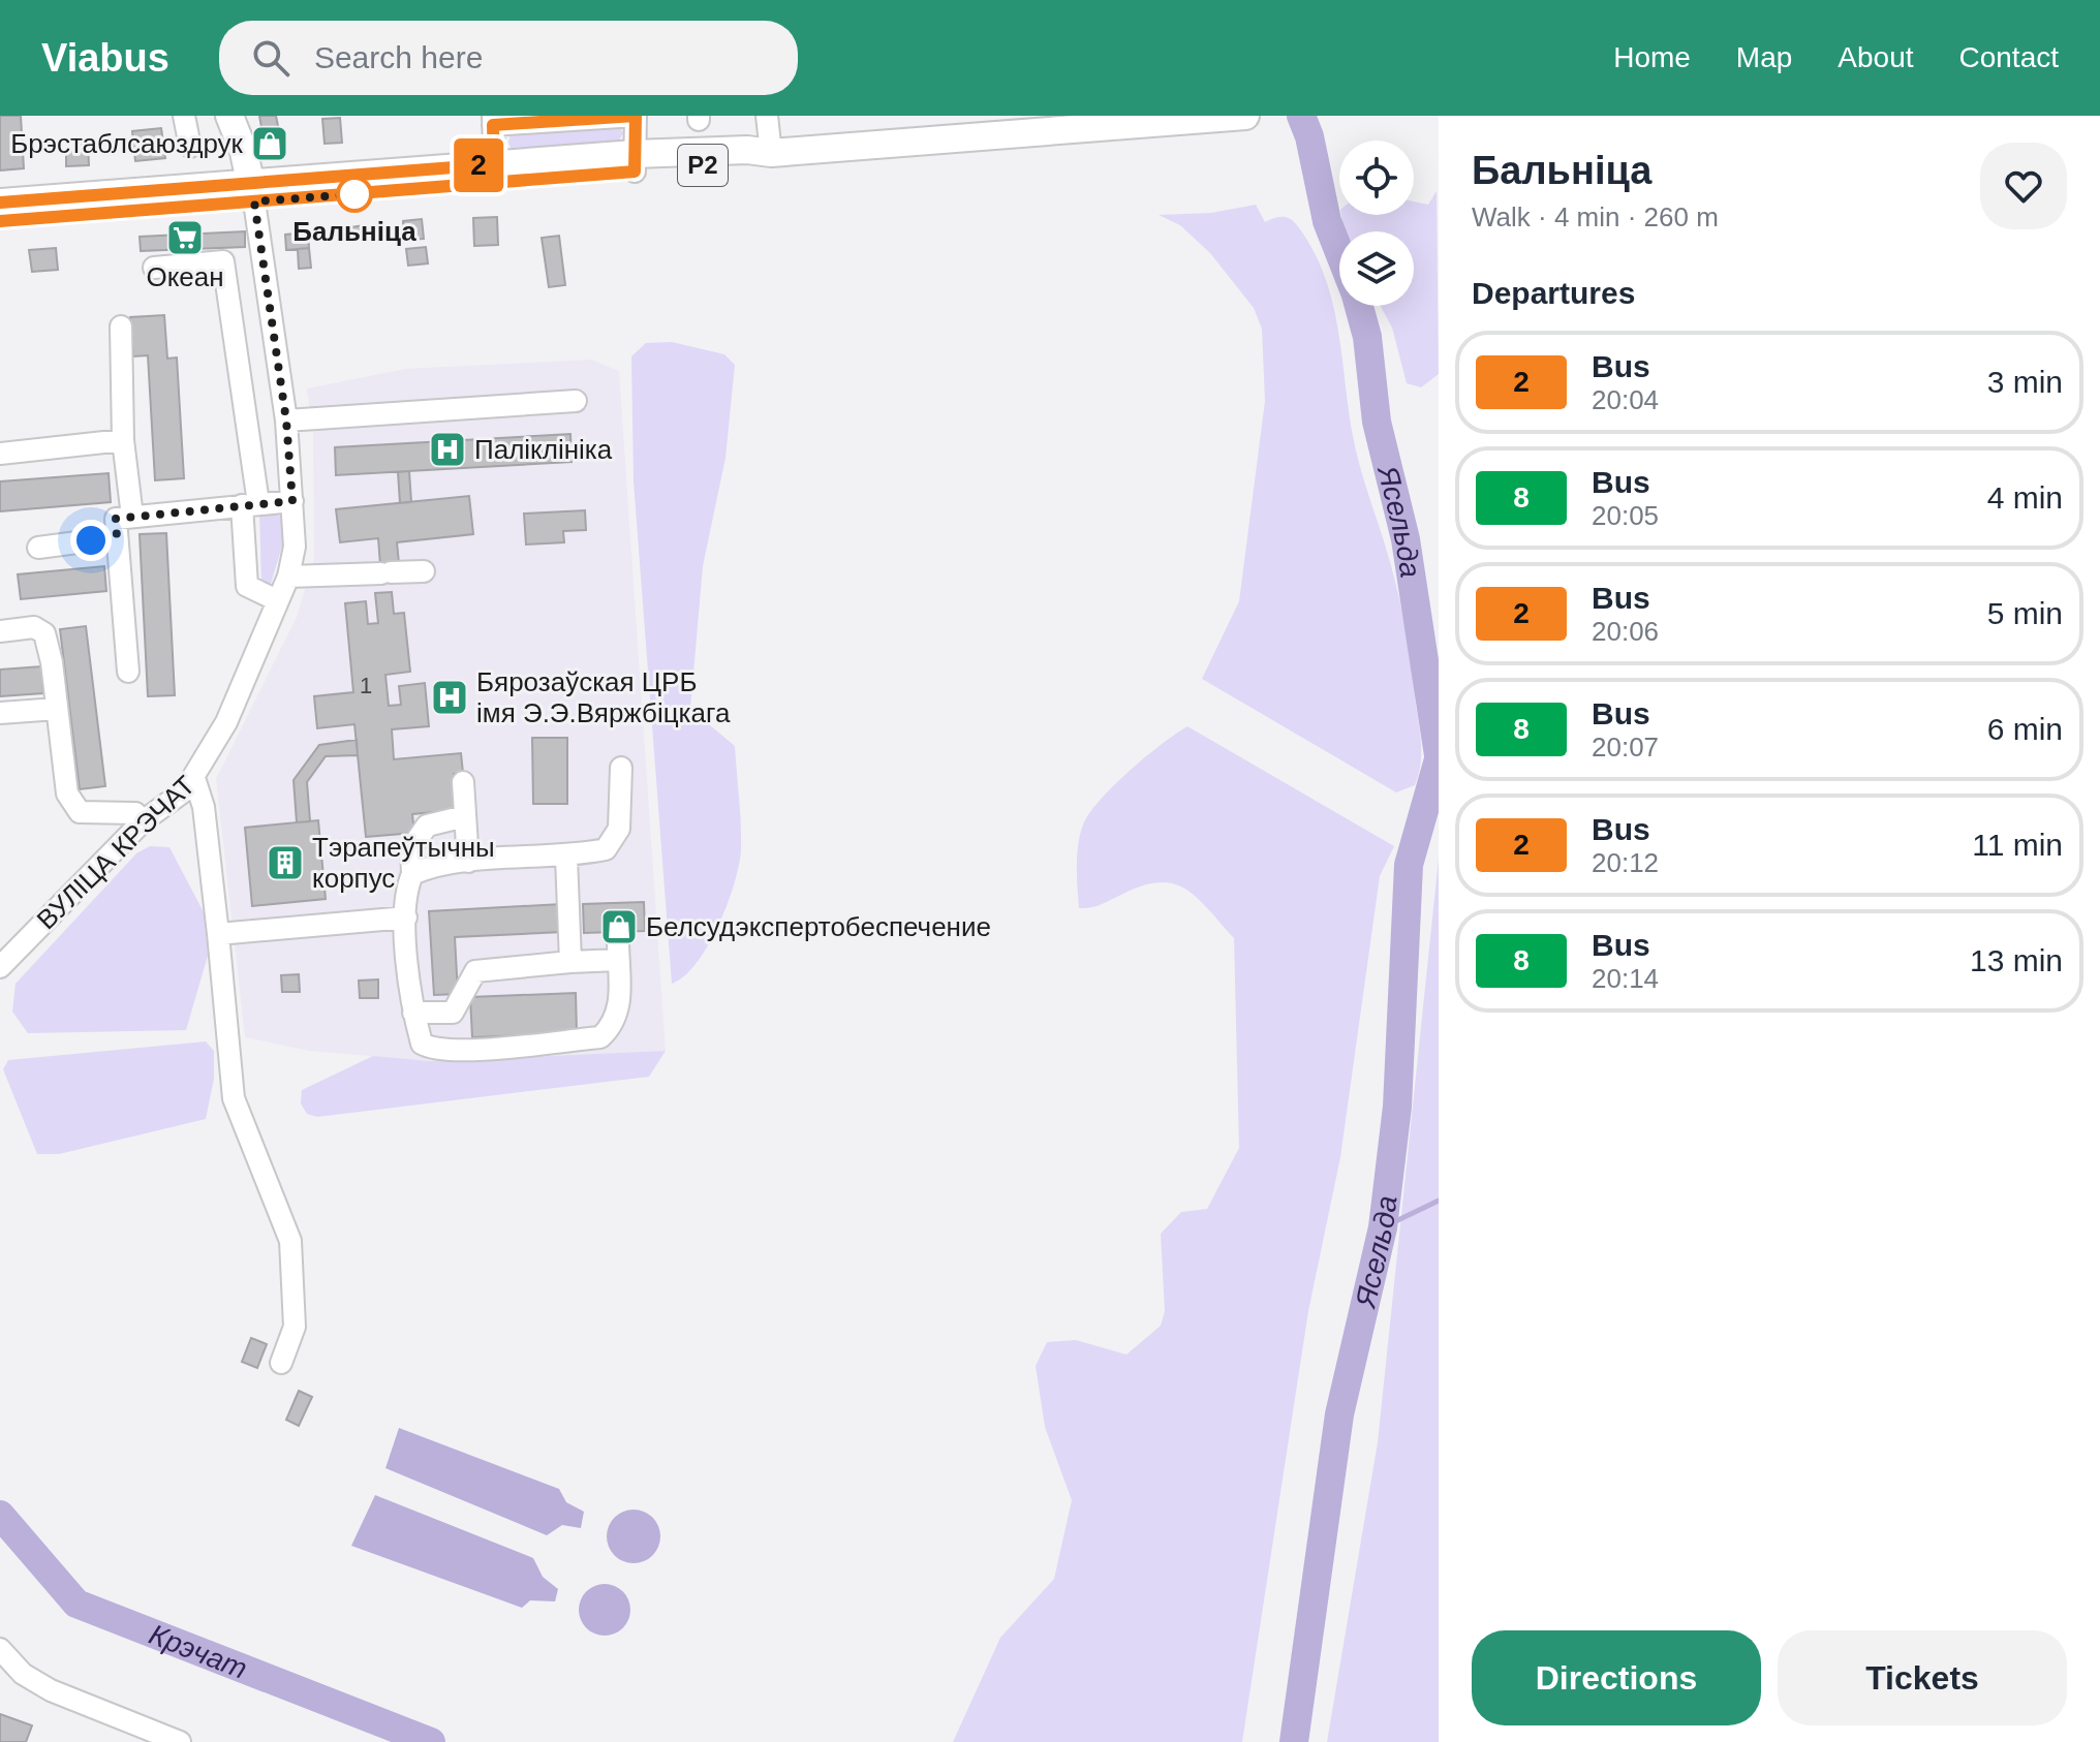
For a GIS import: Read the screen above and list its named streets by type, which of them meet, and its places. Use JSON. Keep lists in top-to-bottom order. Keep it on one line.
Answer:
{"streets":{"main road":["Р2"],"street":["ВУЛІЦА КРЭЧАТ"]},"crossings":[["Р2","ВУЛІЦА КРЭЧАТ"]],"water":["Ясельда","Крэчат"],"places":{"shop":["Брэстаблсаюздрук","Белсудэкспертобеспечение"],"other":["Бальніца"],"supermarket":["Океан"],"hospital":["Паліклініка","Бярозаўская ЦРБ імя Э.Э.Вяржбіцкага"],"building":["Тэрапеўтычны корпус"]},"lines":["bus line 2"],"house_numbers":["1"],"page":{"header":"Viabus","search":"Search here","nav":["Home","Map","About","Contact"],"on_map":"2","heading":[["Бальніца","Walk · 4 min · 260 m"],"Departures"],"list":[{"mark":"2","name":"Bus","note":"20:04","value":"3 min"},{"mark":"8","name":"Bus","note":"20:05","value":"4 min"},{"mark":"2","name":"Bus","note":"20:06","value":"5 min"},{"mark":"8","name":"Bus","note":"20:07","value":"6 min"},{"mark":"2","name":"Bus","note":"20:12","value":"11 min"},{"mark":"8","name":"Bus","note":"20:14","value":"13 min"}],"buttons":["Directions","Tickets"]}}
